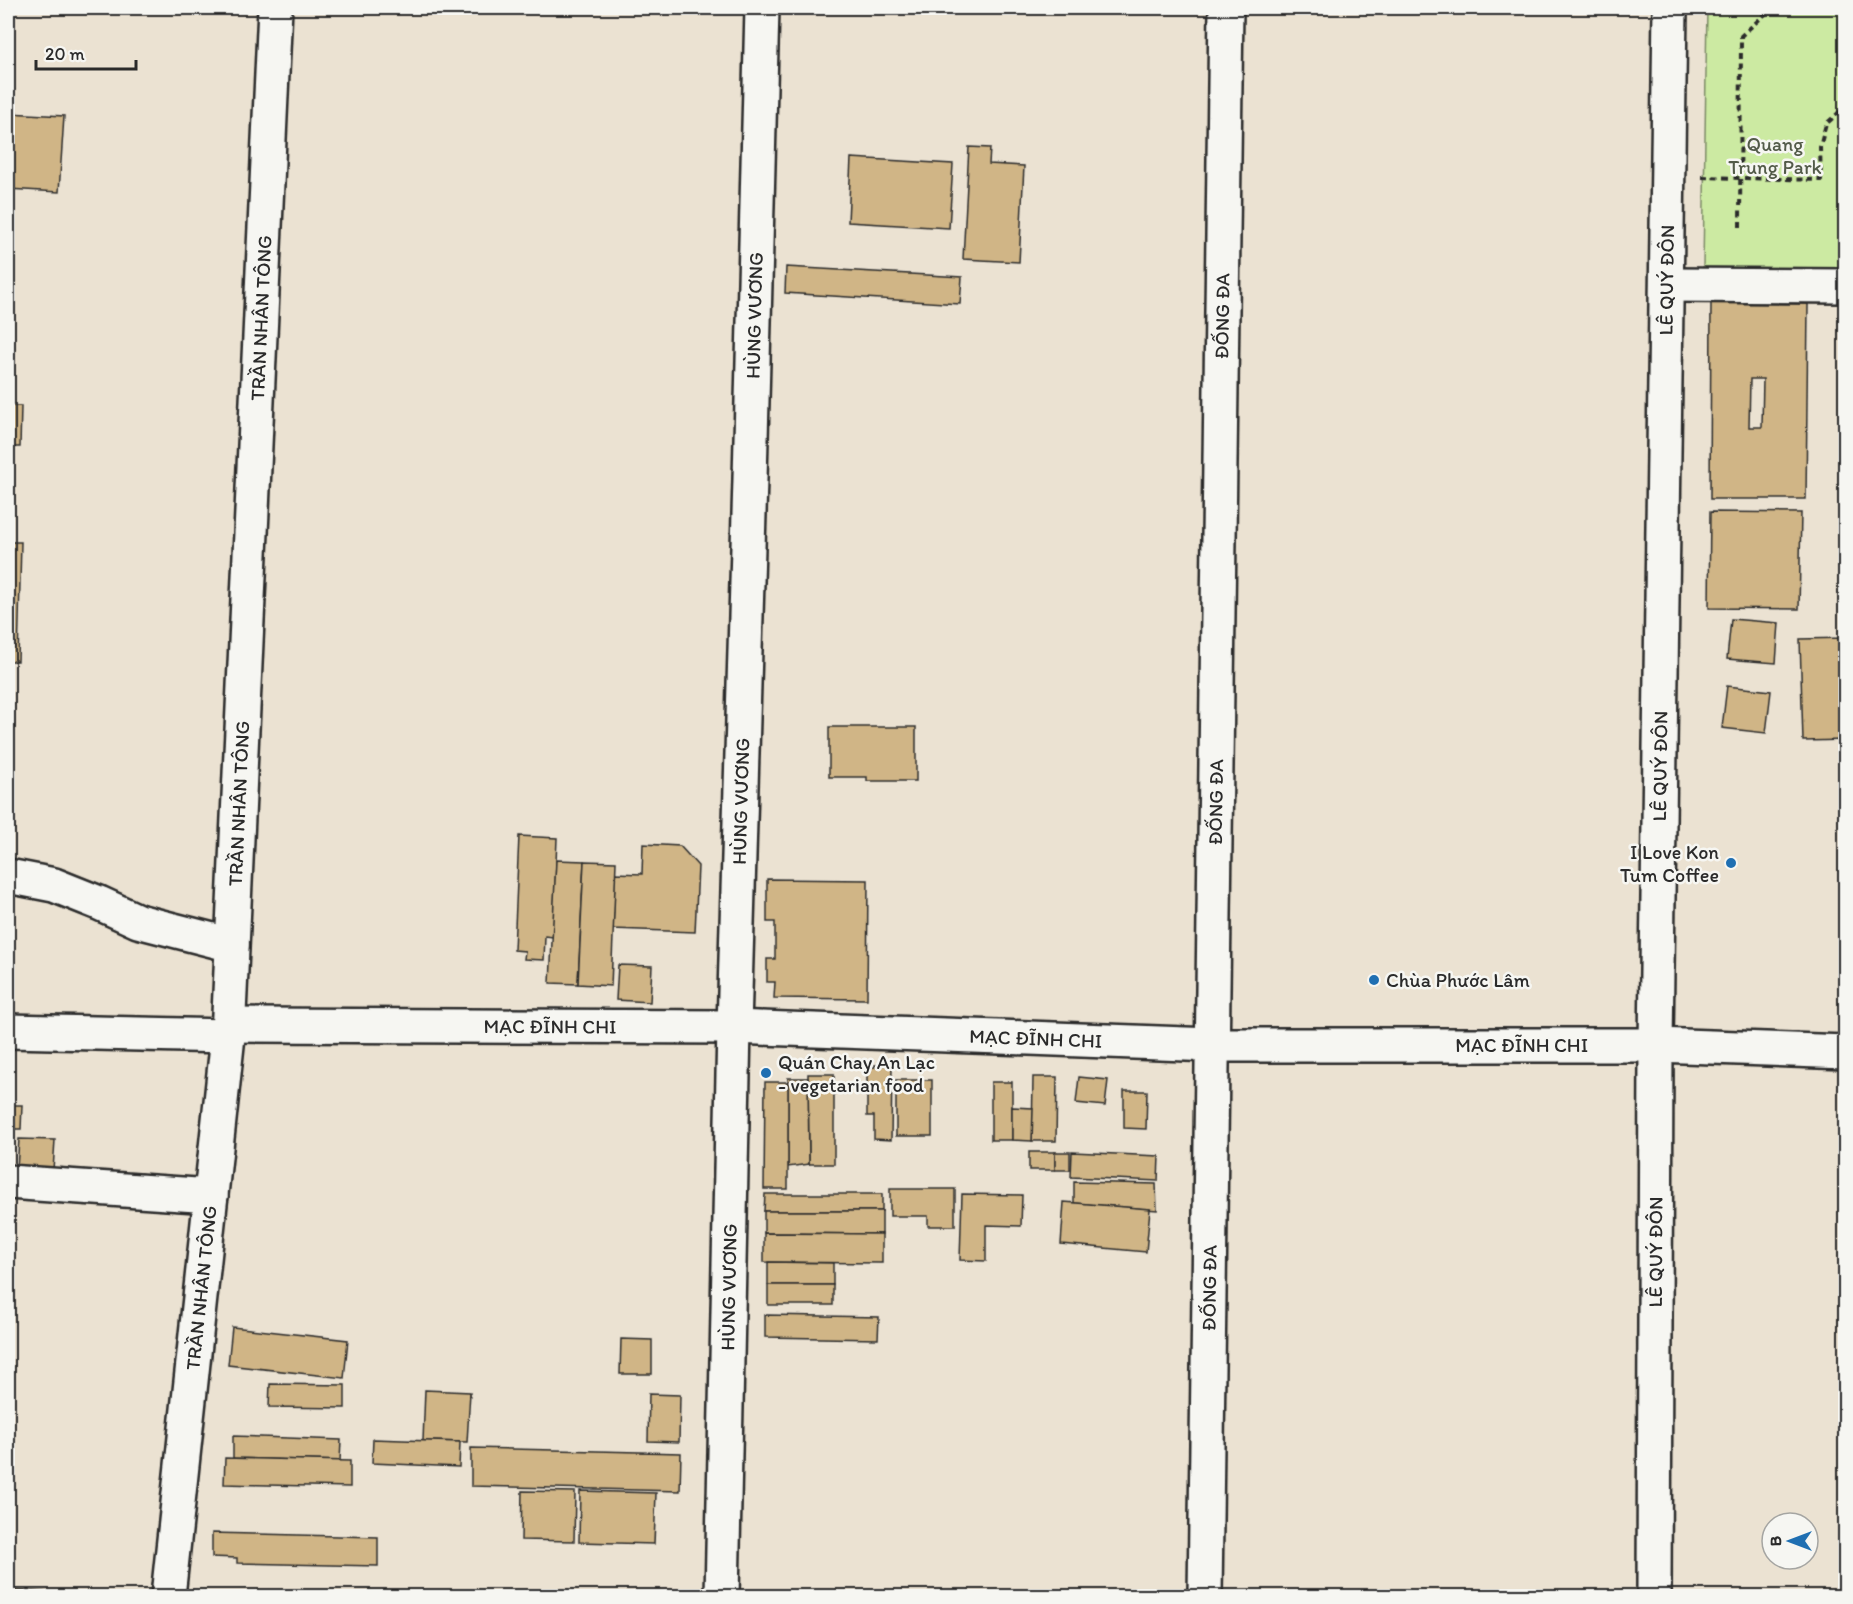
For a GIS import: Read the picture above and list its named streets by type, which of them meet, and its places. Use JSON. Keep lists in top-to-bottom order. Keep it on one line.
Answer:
{"streets":{"street":["LÊ QUÝ ĐÔN","HÙNG VƯƠNG","ĐỐNG ĐA","TRẦN NHÂN TÔNG","MẠC ĐĨNH CHI"]},"crossings":[["LÊ QUÝ ĐÔN","MẠC ĐĨNH CHI"],["HÙNG VƯƠNG","MẠC ĐĨNH CHI"],["ĐỐNG ĐA","MẠC ĐĨNH CHI"],["TRẦN NHÂN TÔNG","MẠC ĐĨNH CHI"]],"parks":["Quang Trung Park"],"places":["I Love Kon Tum Coffee","Chùa Phước Lâm","Quán Chay An Lạc - vegetarian food"],"scale_bar":"20 m","north":"left"}
